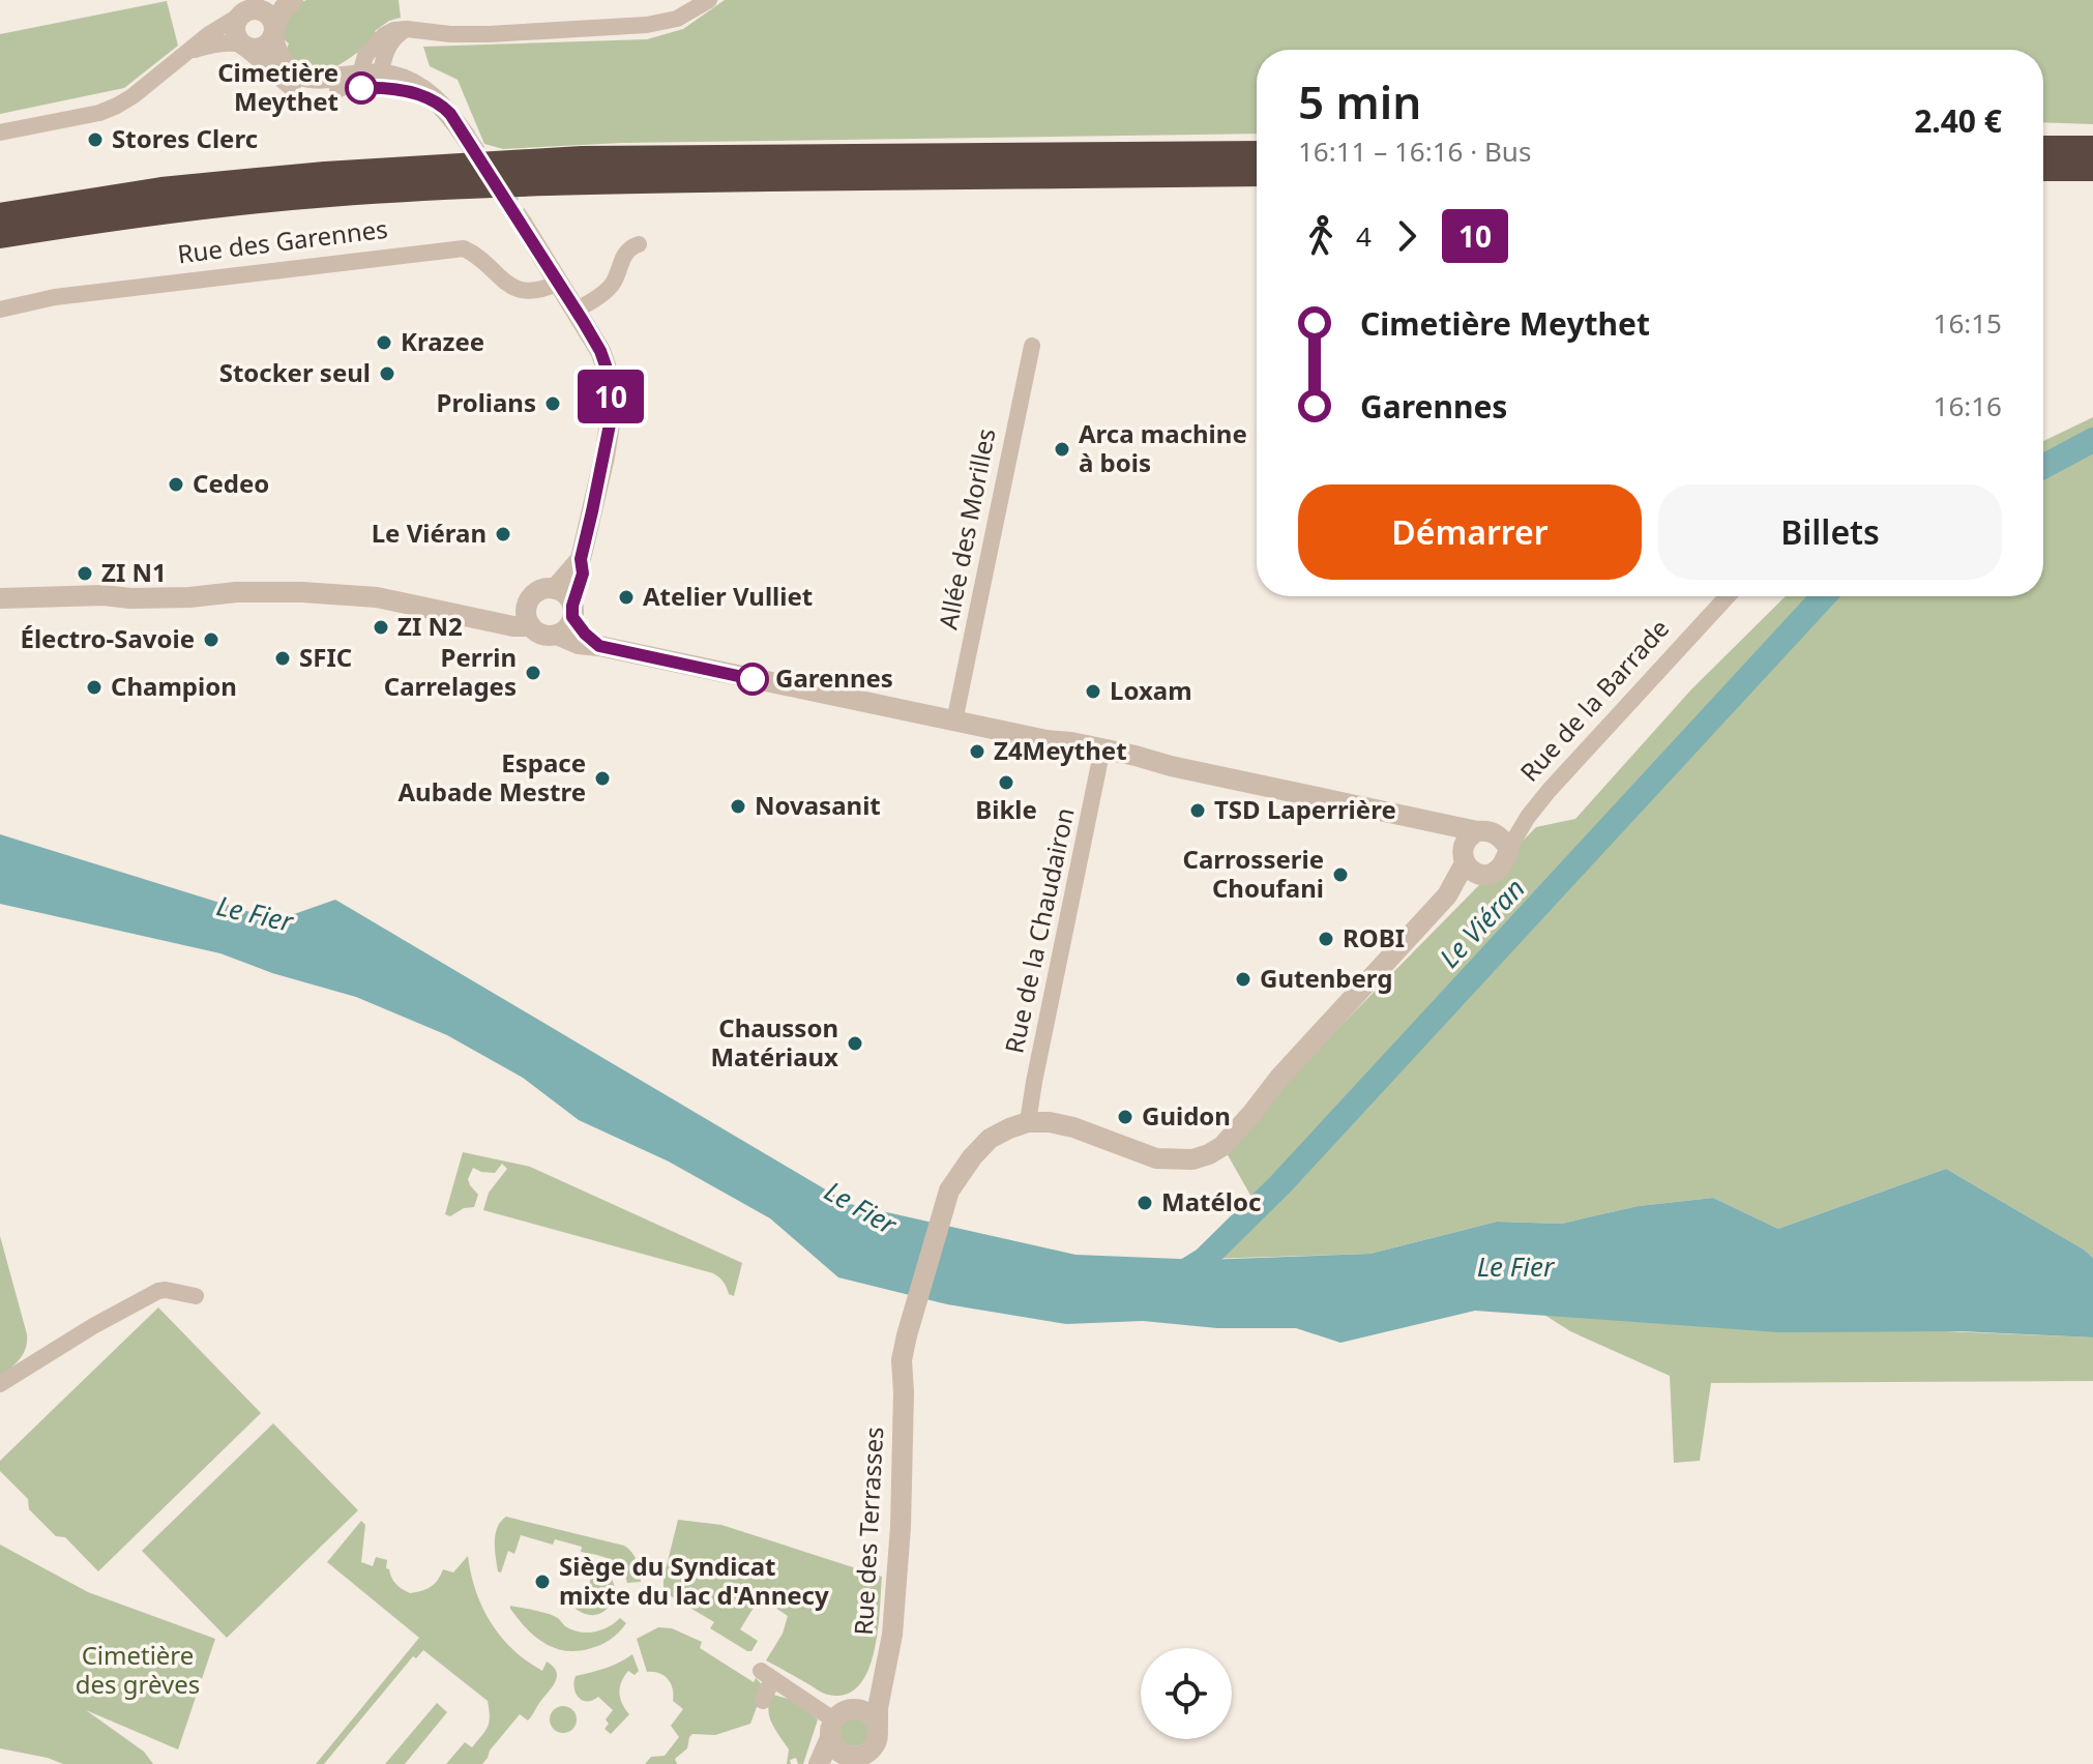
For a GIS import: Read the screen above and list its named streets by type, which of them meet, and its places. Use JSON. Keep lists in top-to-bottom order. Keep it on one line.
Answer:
{"streets":{"street":["Rue des Garennes","Allée des Morilles","Rue de la Barrade","Rue de la Chaudairon","Rue des Terrasses"]},"crossings":[["Rue de la Chaudairon","Rue des Terrasses"]],"water":["Le Fier","Le Viéran"],"parks":["Cimetière des grèves"],"places":["Cimetière Meythet","Stores Clerc","Krazee","Stocker seul","Prolians","Arca machine à bois","Cedeo","Le Viéran","ZI N1","Atelier Vulliet","ZI N2","Électro-Savoie","SFIC","Perrin Carrelages","Garennes","Champion","Loxam","Z4Meythet","Espace Aubade Mestre","Bikle","Novasanit","TSD Laperrière","Carrosserie Choufani","ROBI","Gutenberg","Chausson Matériaux","Guidon","Matéloc","Siège du Syndicat mixte du lac d'Annecy"],"lines":["bus line 10"],"page":{"on_map":"10","heading":["5 min","16:11 – 16:16 · Bus","2.40 €"],"legs":["4","10"],"list":[{"name":"Cimetière Meythet","value":"16:15"},{"name":"Garennes","value":"16:16"}],"buttons":["Démarrer","Billets"]}}
